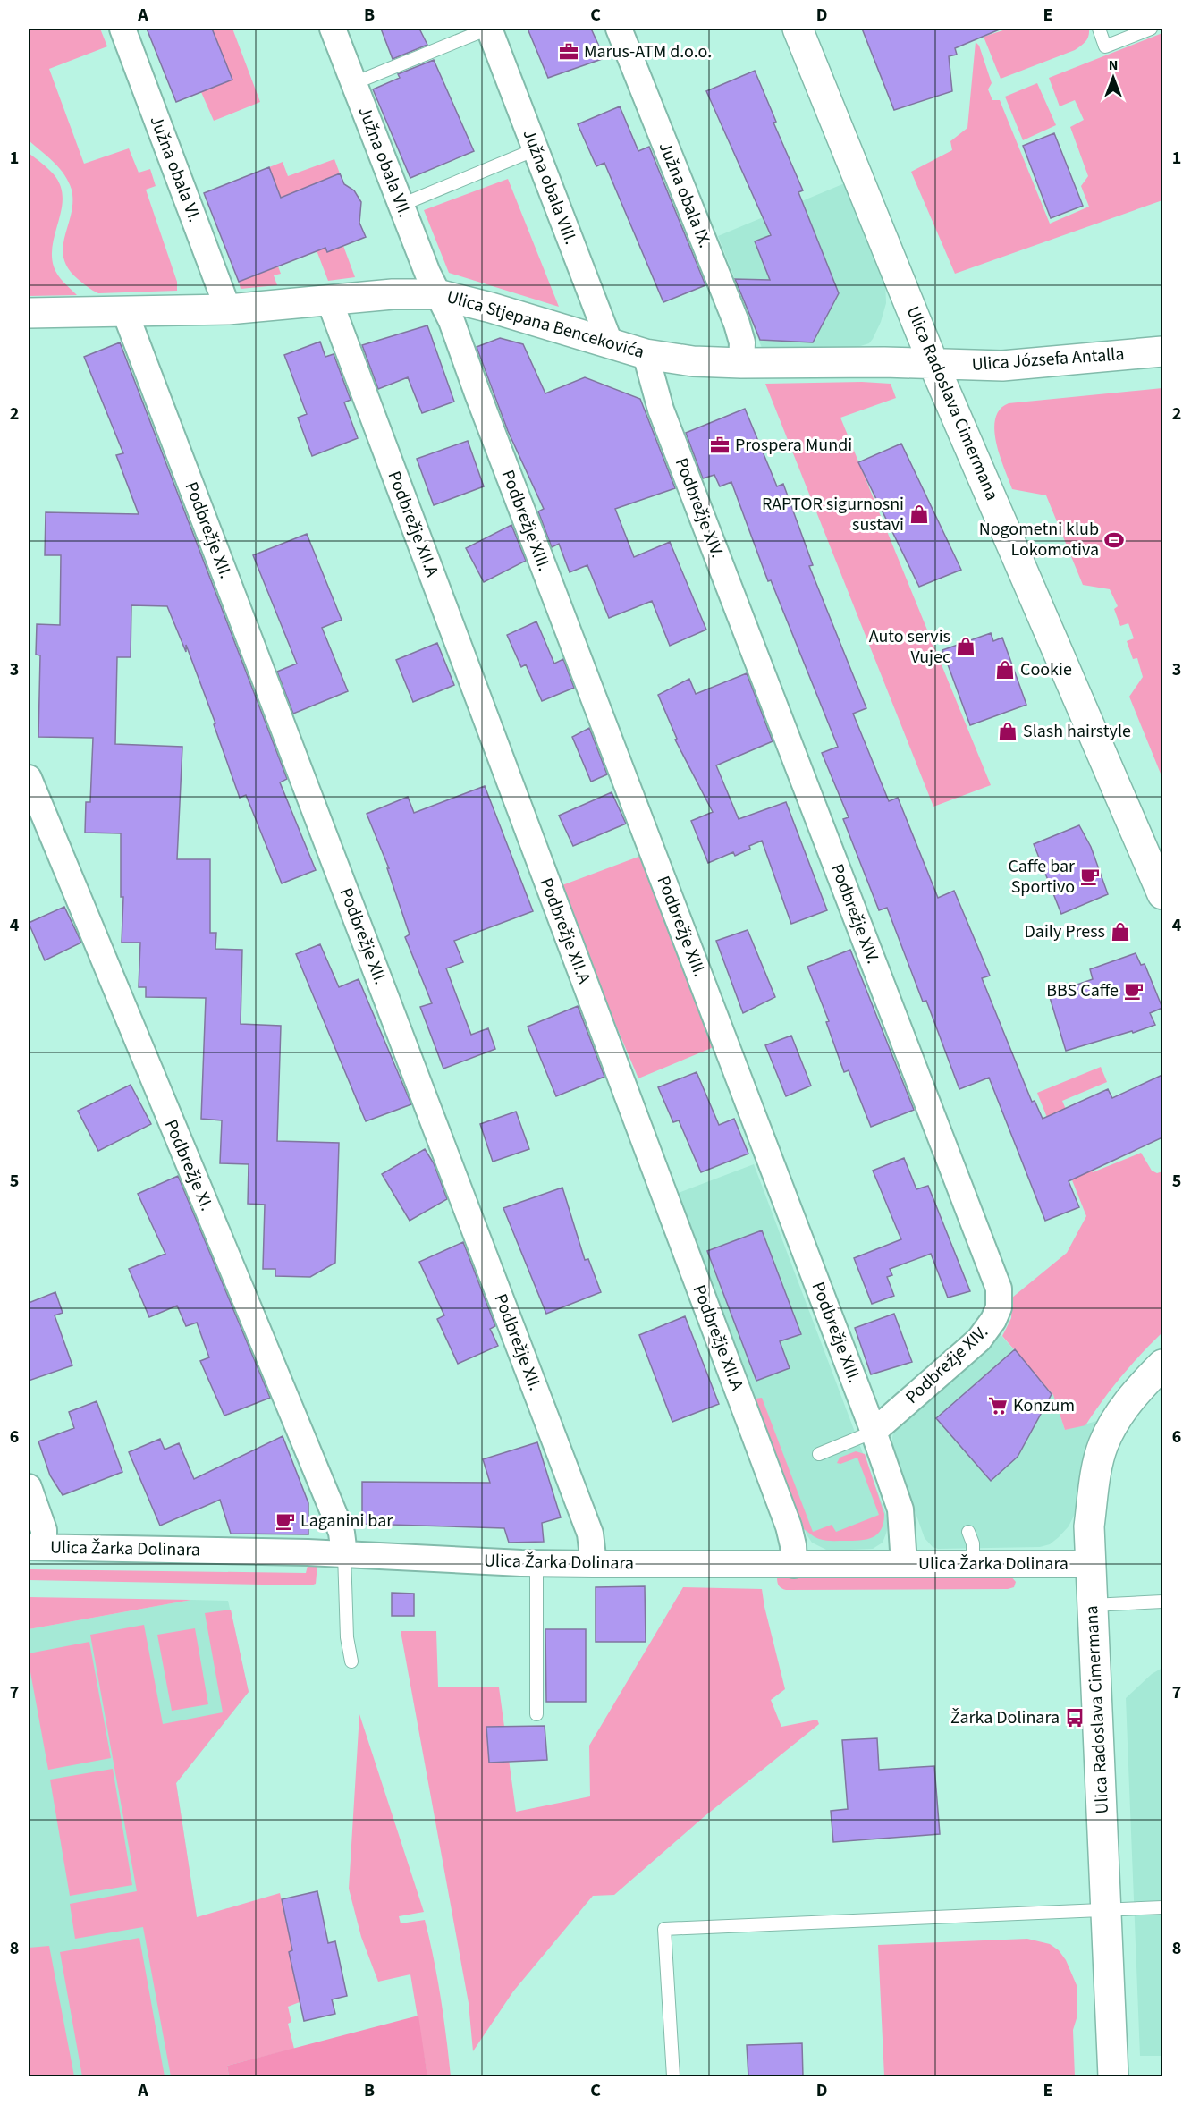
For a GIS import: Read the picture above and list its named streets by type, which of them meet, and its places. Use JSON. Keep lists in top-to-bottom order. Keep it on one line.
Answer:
{"streets":{"street":["Južna obala VII.","Južna obala VI.","Južna obala VIII.","Južna obala IX.","Ulica Stjepana Bencekovića","Ulica Józsefa Antalla","Ulica Radoslava Cimermana","Podbrežje XIV.","Podbrežje XIII.","Podbrežje XII.A","Podbrežje XII.","Podbrežje XI.","Ulica Žarka Dolinara"]},"crossings":[["Južna obala VII.","Ulica Stjepana Bencekovića"],["Južna obala VII.","Podbrežje XIII."],["Južna obala VI.","Ulica Stjepana Bencekovića"],["Južna obala VIII.","Ulica Stjepana Bencekovića"],["Južna obala IX.","Ulica Stjepana Bencekovića"],["Ulica Stjepana Bencekovića","Ulica Józsefa Antalla"],["Ulica Stjepana Bencekovića","Ulica Radoslava Cimermana"],["Ulica Stjepana Bencekovića","Podbrežje XIV."],["Ulica Stjepana Bencekovića","Podbrežje XIII."],["Ulica Stjepana Bencekovića","Podbrežje XII.A"],["Ulica Stjepana Bencekovića","Podbrežje XII."],["Ulica Józsefa Antalla","Ulica Radoslava Cimermana"],["Ulica Radoslava Cimermana","Ulica Žarka Dolinara"],["Podbrežje XIV.","Podbrežje XIII."],["Podbrežje XIII.","Ulica Žarka Dolinara"],["Podbrežje XII.A","Ulica Žarka Dolinara"],["Podbrežje XII.","Ulica Žarka Dolinara"],["Podbrežje XI.","Ulica Žarka Dolinara"]],"places":{"office":["Marus-ATM d.o.o.","Prospera Mundi"],"shop":["RAPTOR sigurnosni sustavi","Auto servis Vujec","Cookie","Slash hairstyle","Daily Press"],"sports":["Nogometni klub Lokomotiva"],"cafe":["Caffe bar Sportivo","BBS Caffe","Laganini bar"],"supermarket":["Konzum"],"bus stop":["Žarka Dolinara"]},"north":"top","grid":{"columns":["A","B","C","D","E"],"rows":["1","2","3","4","5","6","7","8"]}}
